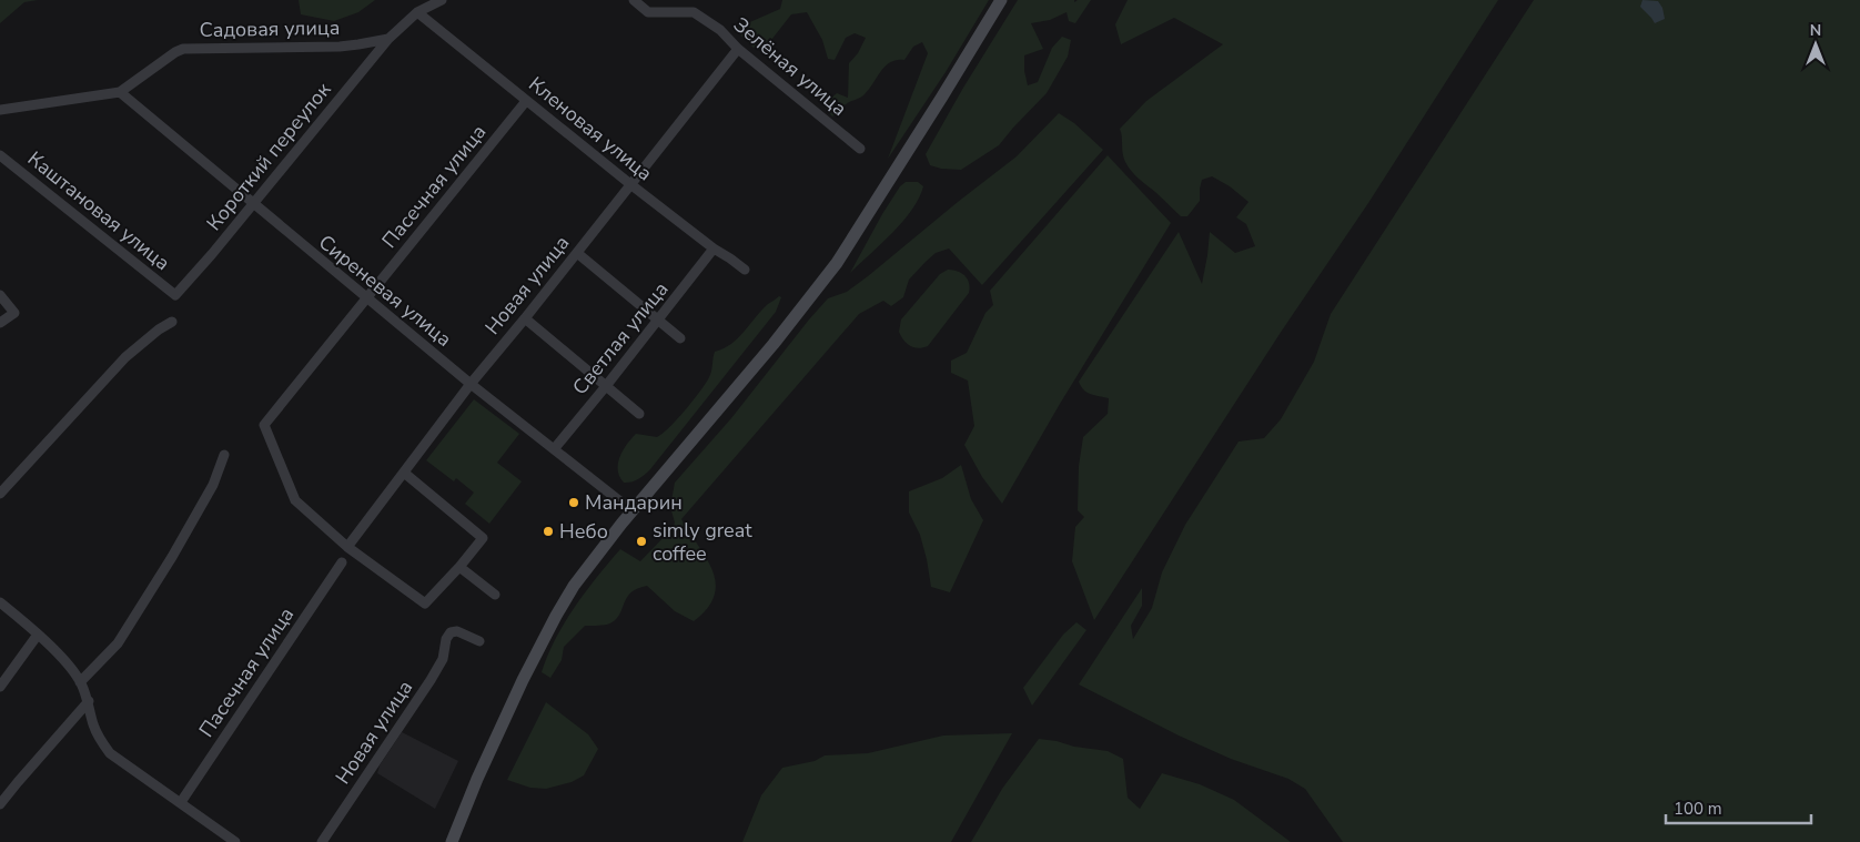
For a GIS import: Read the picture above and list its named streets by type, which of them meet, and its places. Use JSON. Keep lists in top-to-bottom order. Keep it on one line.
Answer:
{"streets":{"street":["Садовая улица","Зелёная улица","Кленовая улица","Короткий переулок","Пасечная улица","Каштановая улица","Новая улица","Сиреневая улица","Светлая улица"]},"crossings":[["Садовая улица","Короткий переулок"],["Садовая улица","Сиреневая улица"],["Зелёная улица","Новая улица"],["Кленовая улица","Пасечная улица"],["Кленовая улица","Новая улица"],["Кленовая улица","Светлая улица"],["Короткий переулок","Каштановая улица"],["Короткий переулок","Сиреневая улица"],["Пасечная улица","Новая улица"],["Пасечная улица","Сиреневая улица"],["Новая улица","Сиреневая улица"],["Сиреневая улица","Светлая улица"]],"places":["Мандарин","Небо","simly great coffee"],"scale_bar":"100 m","north":"top"}
